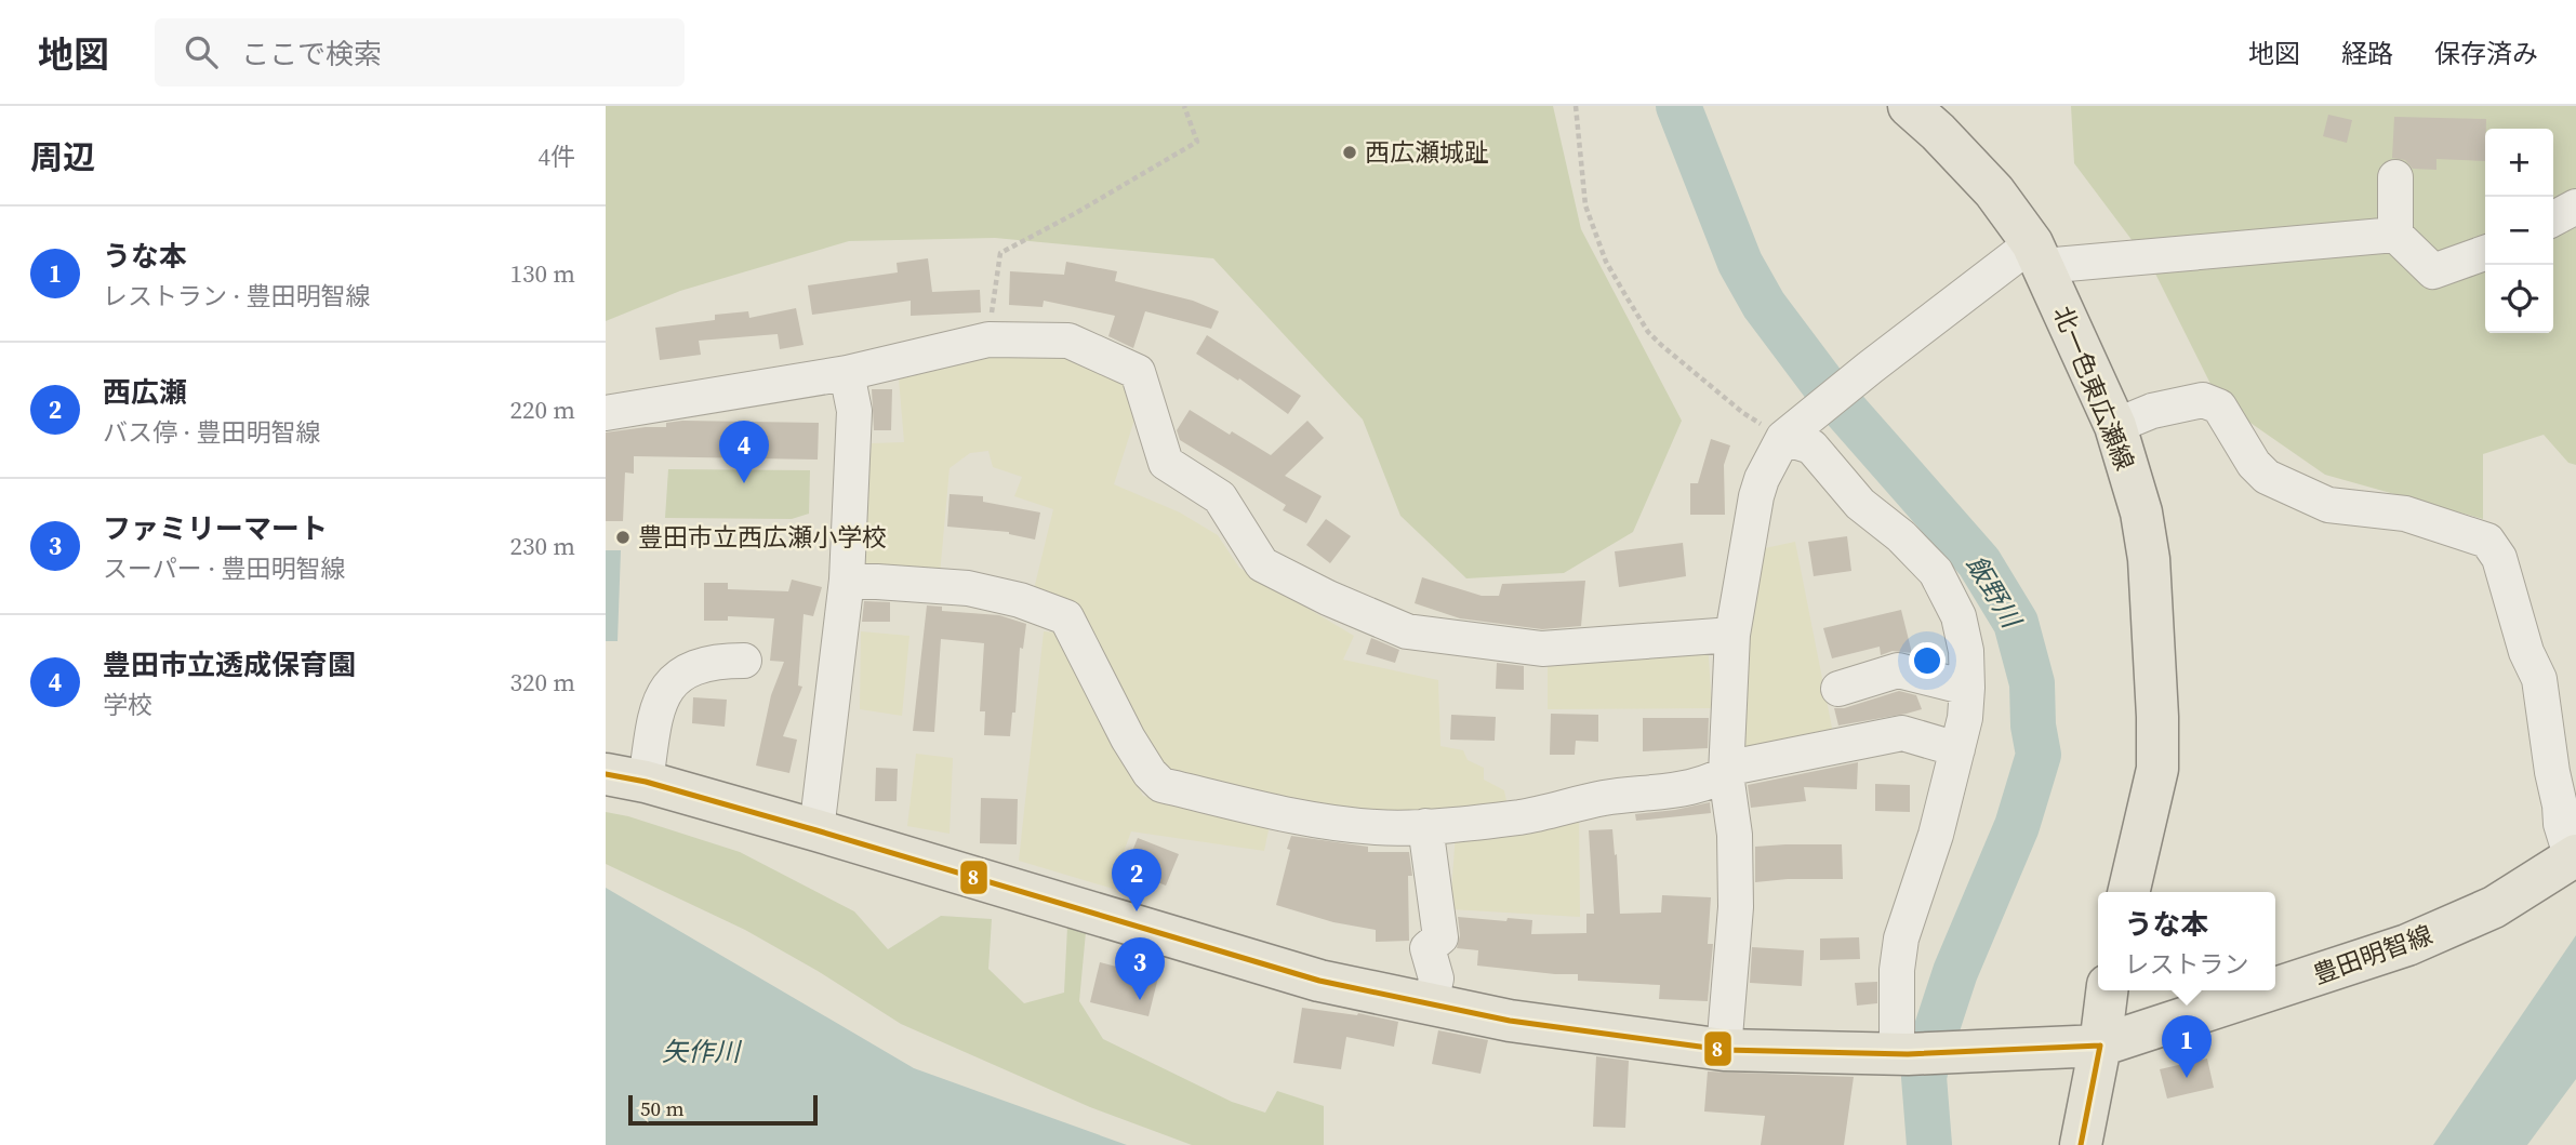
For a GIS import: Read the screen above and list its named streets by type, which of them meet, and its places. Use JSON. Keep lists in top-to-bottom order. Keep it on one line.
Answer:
{"streets":{"main road":["北一色東広瀬線","豊田明智線"]},"water":["飯野川","矢作川"],"places":["西広瀬城趾","豊田市立西広瀬小学校"],"lines":["transit line 8"],"scale_bar":"50 m","page":{"header":"地図","search":"ここで検索","nav":["地図","経路","保存済み"],"heading":["周辺","4件"],"map_buttons":["+","−"],"list":[{"mark":"1","name":"うな本","note":"レストラン · 豊田明智線","value":"130 m"},{"mark":"2","name":"西広瀬","note":"バス停 · 豊田明智線","value":"220 m"},{"mark":"3","name":"ファミリーマート","note":"スーパー · 豊田明智線","value":"230 m"},{"mark":"4","name":"豊田市立透成保育園","note":"学校","value":"320 m"}],"pins":["4","2","3","1"],"popup":["うな本","レストラン"],"scale":"50 m"}}
